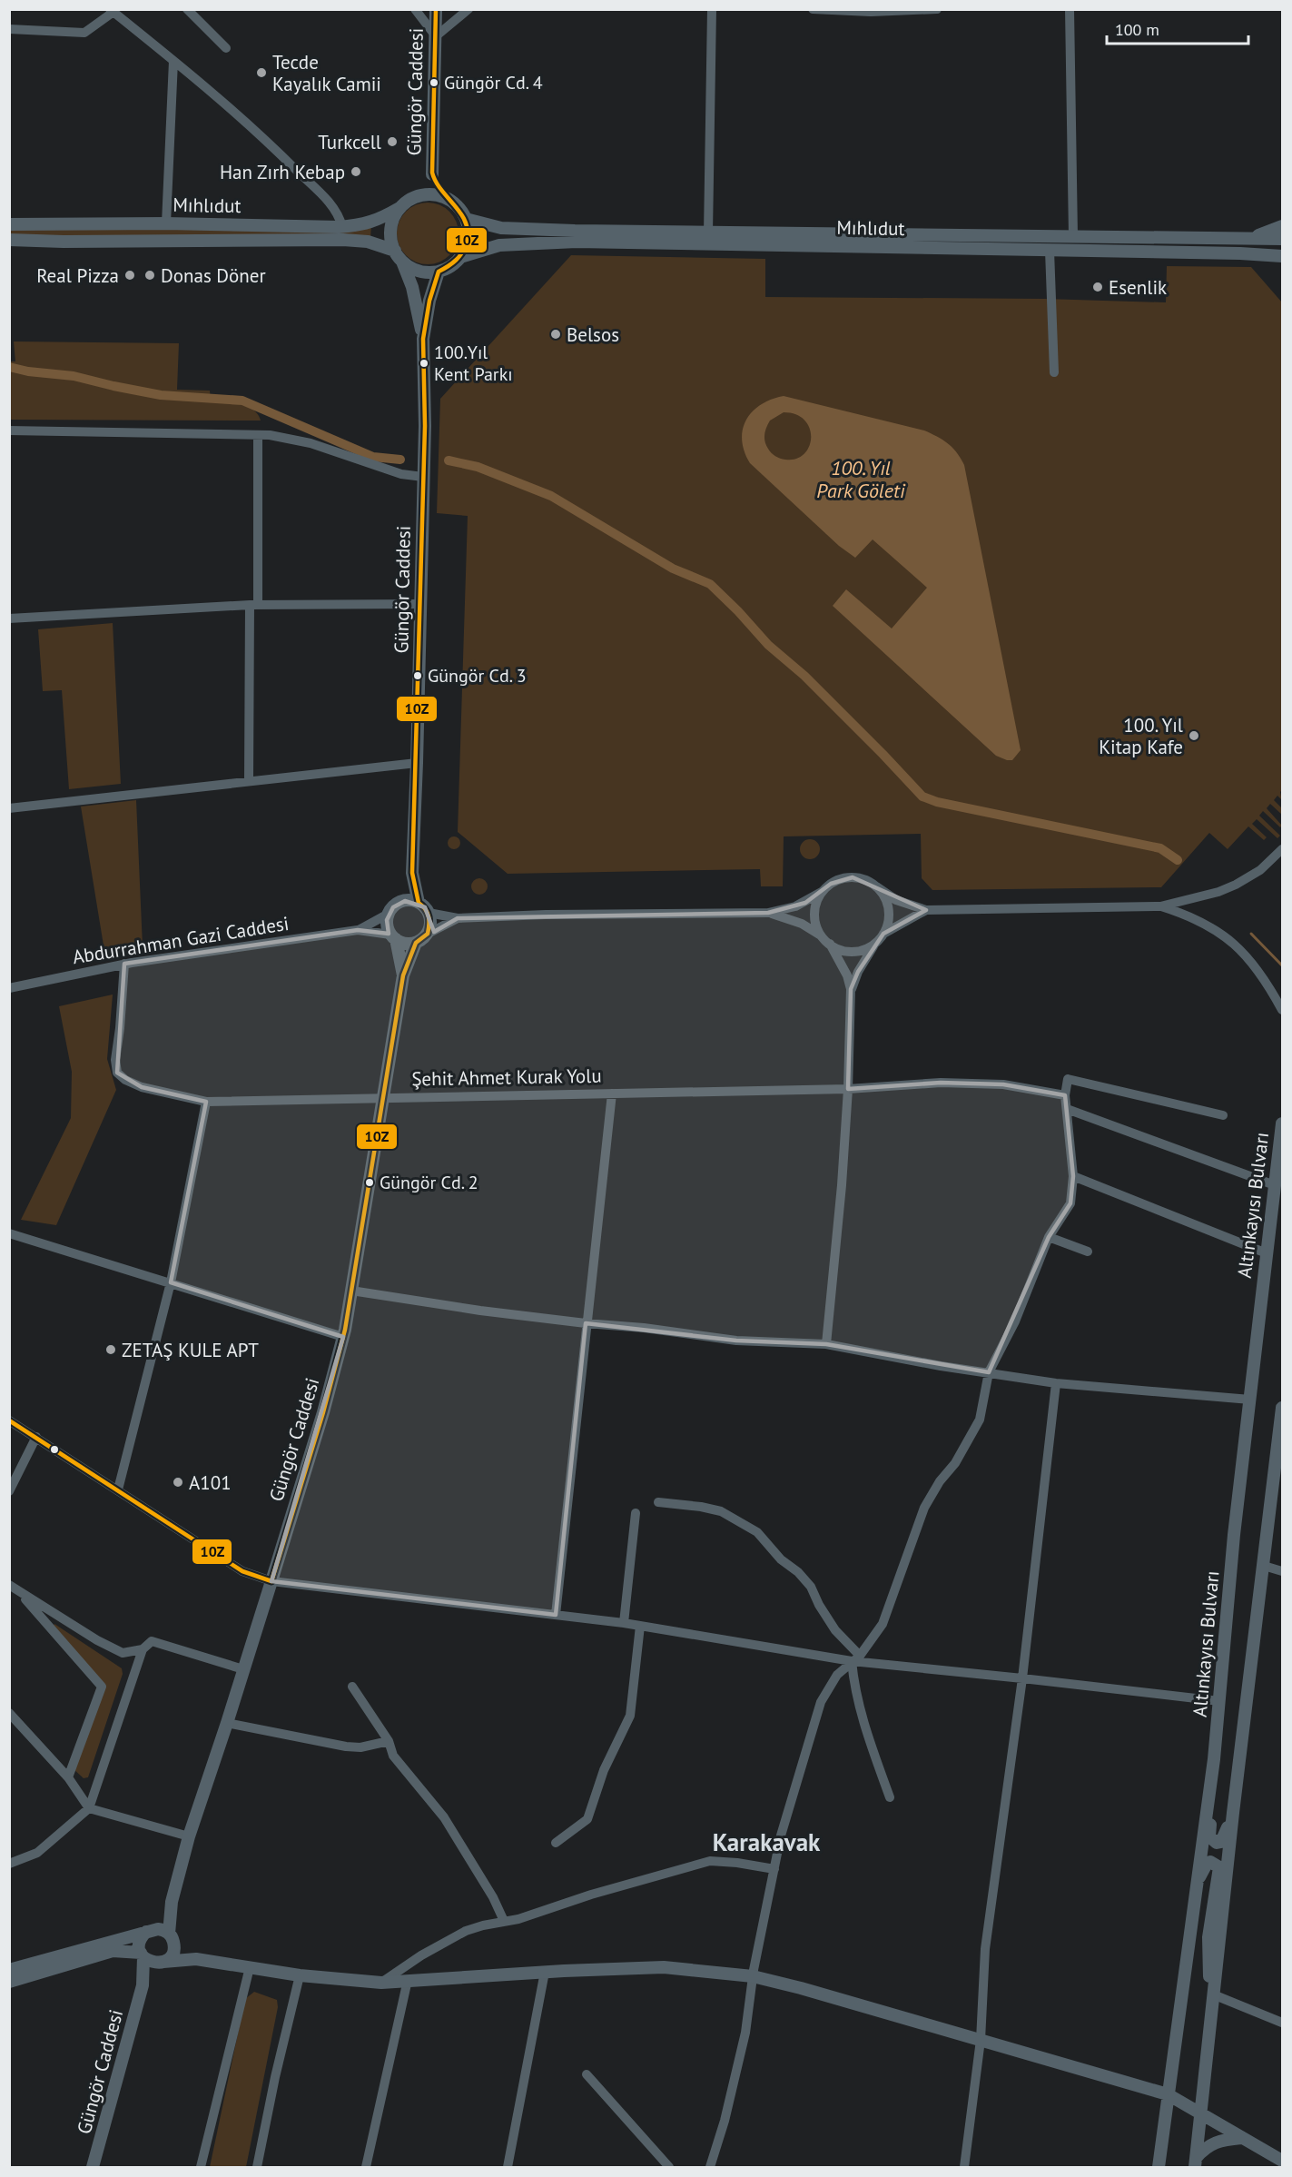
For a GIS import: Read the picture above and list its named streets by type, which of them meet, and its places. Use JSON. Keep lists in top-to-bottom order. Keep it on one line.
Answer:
{"streets":{"main road":["Güngör Caddesi","Mıhlıdut","Altınkayısı Bulvarı"],"street":["Abdurrahman Gazi Caddesi","Şehit Ahmet Kurak Yolu"]},"crossings":[["Güngör Caddesi","Abdurrahman Gazi Caddesi"],["Güngör Caddesi","Şehit Ahmet Kurak Yolu"],["Abdurrahman Gazi Caddesi","Şehit Ahmet Kurak Yolu"]],"districts":["Karakavak"],"water":["100. Yıl Park Göleti"],"places":["Tecde Kayalık Camii","Güngör Cd. 4","Turkcell","Han Zırh Kebap","Real Pizza","Donas Döner","Esenlik","Belsos","100.Yıl Kent Parkı","Güngör Cd. 3","100. Yıl Kitap Kafe","Güngör Cd. 2","ZETAŞ KULE APT","A101"],"lines":["transit line 10Z"],"scale_bar":"100 m"}
